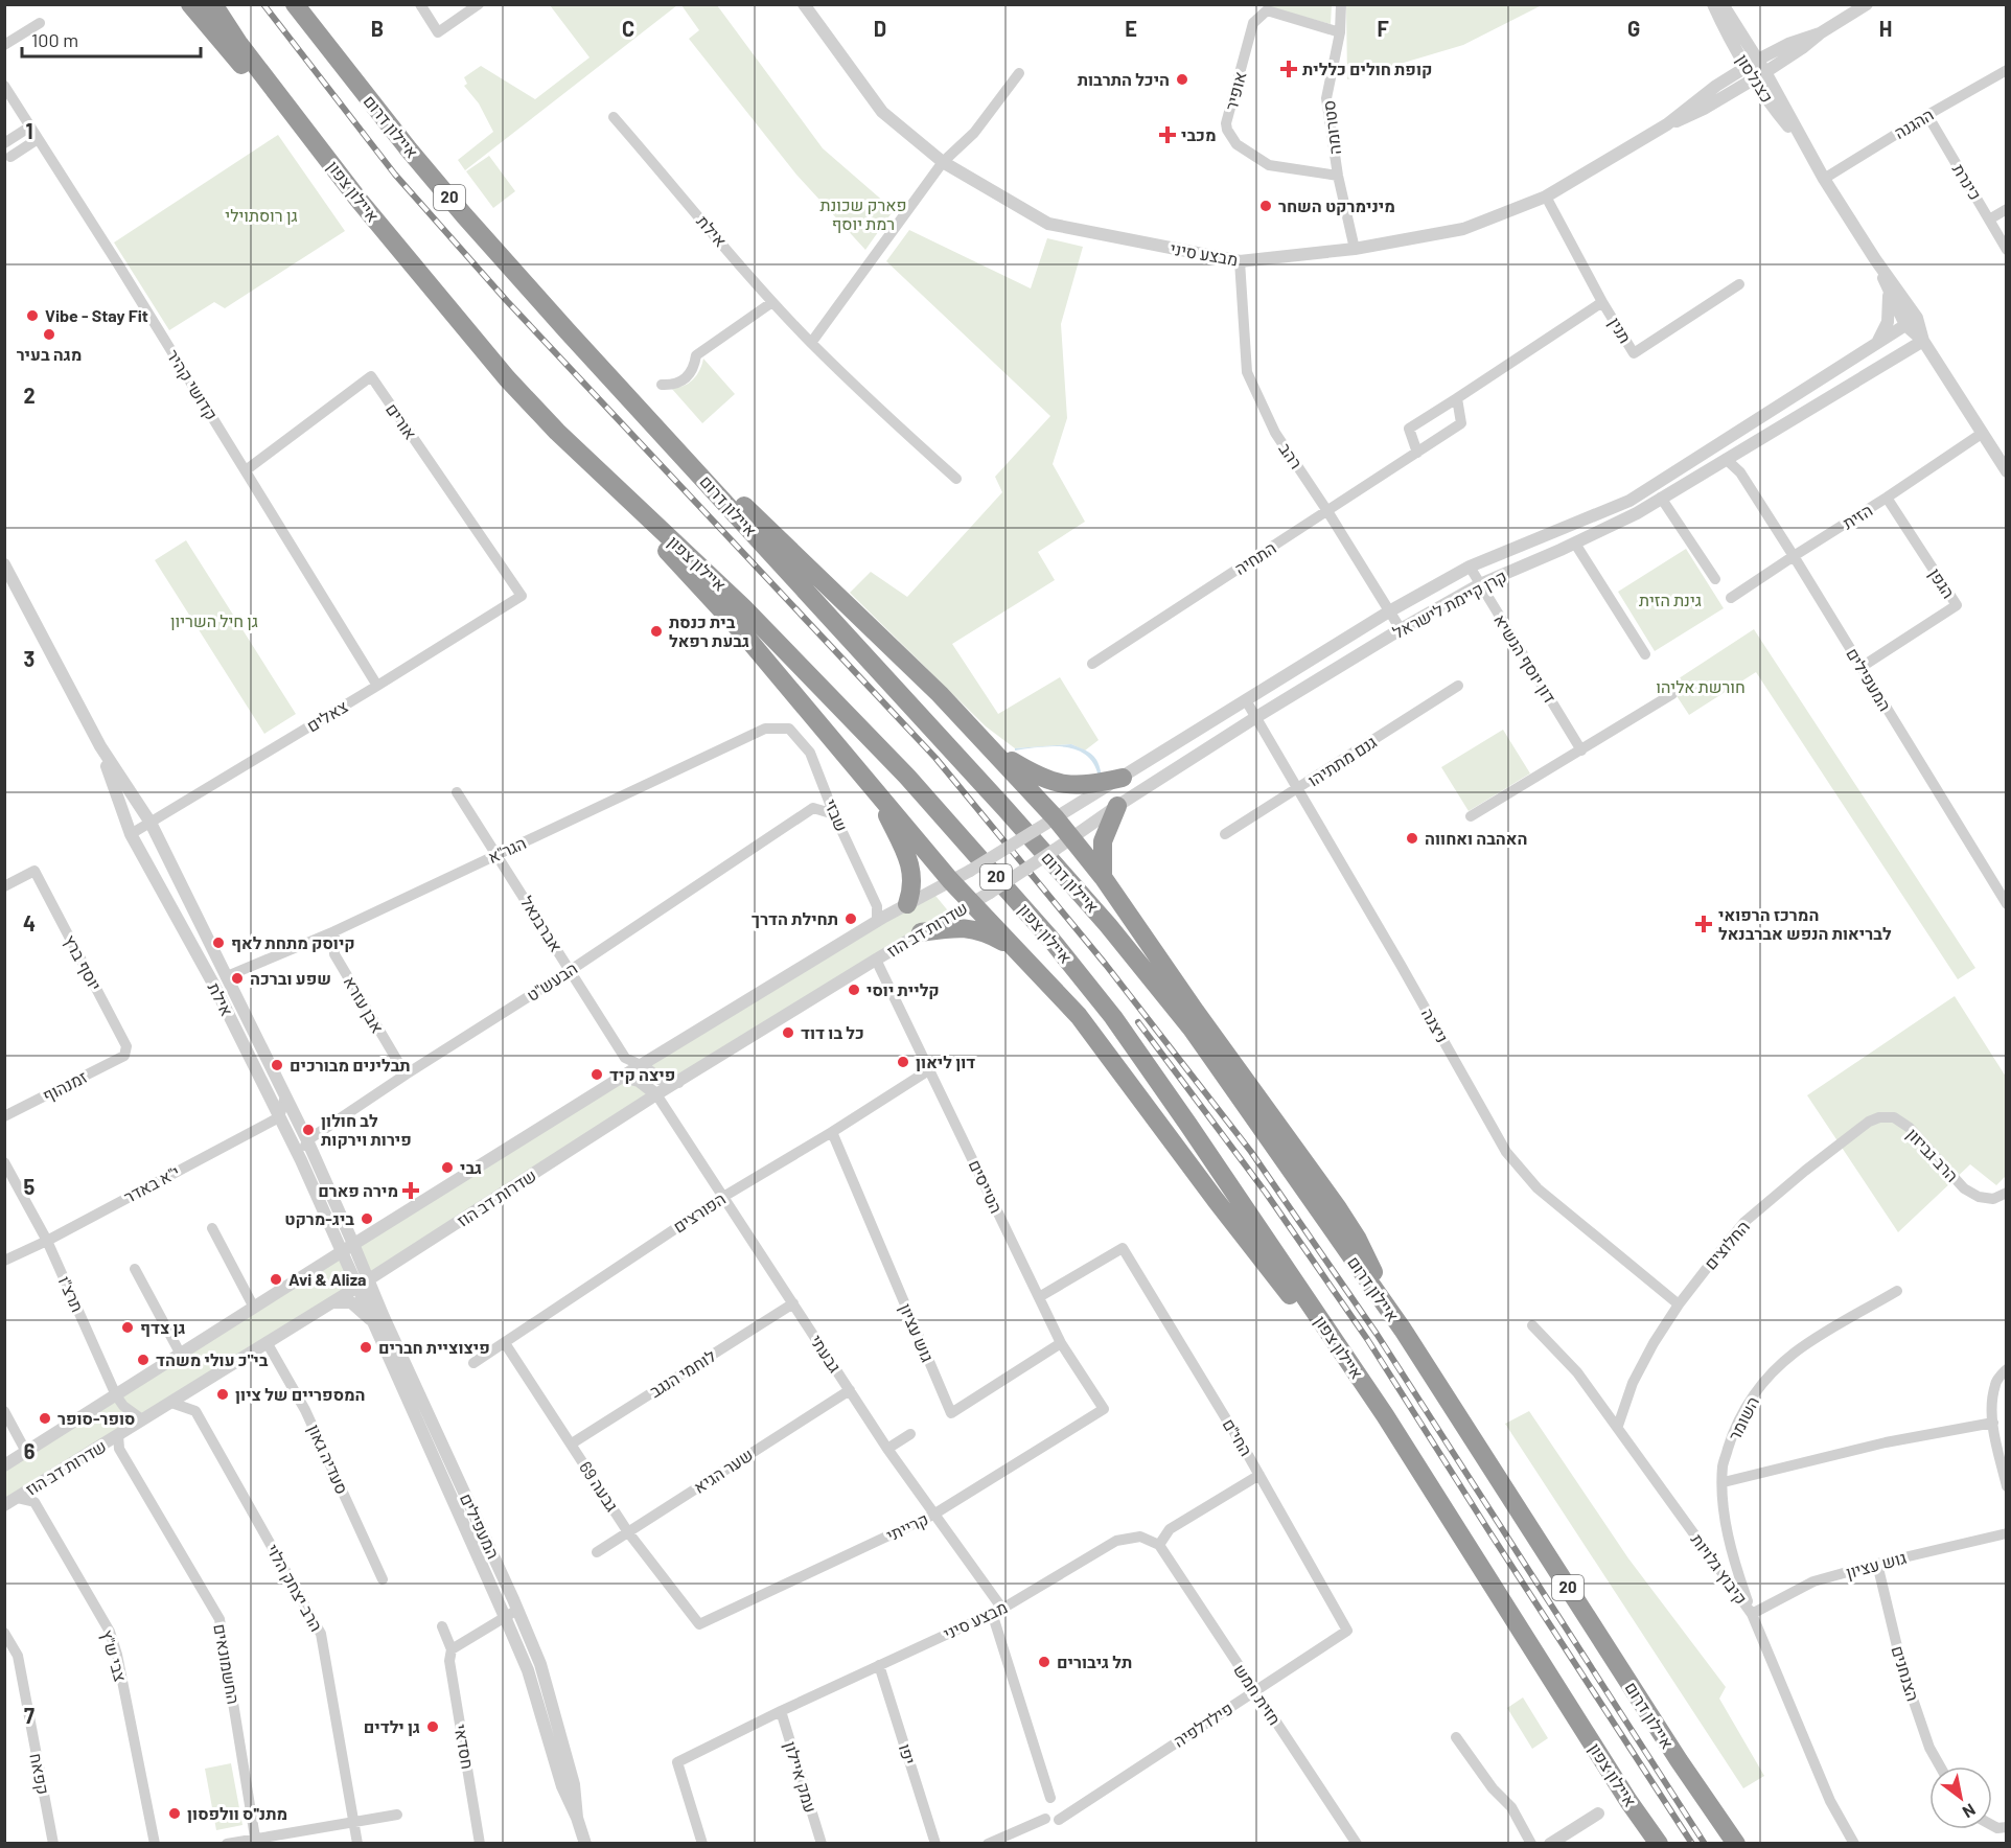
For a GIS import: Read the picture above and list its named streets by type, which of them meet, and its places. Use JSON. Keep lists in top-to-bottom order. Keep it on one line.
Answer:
{"streets":{"highway":["איילון דרום","איילון צפון","20"],"street":["כצנלסון","אופיר","ההגנה","סטרומה","כינרת","אילת","מבצע סיני","תנין","קדושי קהיר","אורים","רהב","הזית","התחיה","הגפן","קרן קיימת לישראל","דון יוסף הנשיא","המעפילים","צאלים","גנם מתתיהו","שבזי","הגר\"א","אברבנאל","שדרות דב הוז","יוסף ברץ","הבעש\"ט","אבן עזרא","ניצנה","זמנהוף","הרב גביזון","י\"א באדר","הטייסים","הפורצים","החלוצים","תרצ\"ו","גוש עציון","גבעתי","לוחמי הנגב","השומר","החי\"ם","סעדיה גאון","שער הגיא","גבעה 69","קרייתי","קיבוץ גלויות","הרב יצחק הלוי","צבי ש\"ץ","החשמונאים","הצנחנים","חזית חמש","פילדלפיה","חסדאי","יפו","קפאח","עמק איילון"]},"crossings":[["כצנלסון","ההגנה"],["כצנלסון","מבצע סיני"],["כצנלסון","הזית"],["כצנלסון","קרן קיימת לישראל"],["אופיר","סטרומה"],["ההגנה","כינרת"],["סטרומה","מבצע סיני"],["אילת","המעפילים"],["אילת","צאלים"],["אילת","הגר\"א"],["אילת","שדרות דב הוז"],["אילת","הבעש\"ט"],["אילת","י\"א באדר"],["מבצע סיני","תנין"],["מבצע סיני","רהב"],["מבצע סיני","גבעתי"],["מבצע סיני","חזית חמש"],["מבצע סיני","יפו"],["מבצע סיני","עמק איילון"],["קדושי קהיר","אורים"],["קדושי קהיר","צאלים"],["אורים","צאלים"],["רהב","התחיה"],["רהב","קרן קיימת לישראל"],["הזית","הגפן"],["הזית","המעפילים"],["הגפן","המעפילים"],["קרן קיימת לישראל","דון יוסף הנשיא"],["קרן קיימת לישראל","המעפילים"],["קרן קיימת לישראל","שדרות דב הוז"],["קרן קיימת לישראל","ניצנה"],["המעפילים","שדרות דב הוז"],["גנם מתתיהו","ניצנה"],["שבזי","הגר\"א"],["שבזי","שדרות דב הוז"],["שבזי","הבעש\"ט"],["הגר\"א","אברבנאל"],["הגר\"א","אבן עזרא"],["אברבנאל","הבעש\"ט"],["שדרות דב הוז","הטייסים"],["שדרות דב הוז","תרצ\"ו"],["שדרות דב הוז","גבעתי"],["שדרות דב הוז","סעדיה גאון"],["שדרות דב הוז","הרב יצחק הלוי"],["שדרות דב הוז","צבי ש\"ץ"],["שדרות דב הוז","החשמונאים"],["יוסף ברץ","זמנהוף"],["הבעש\"ט","אבן עזרא"],["ניצנה","החלוצים"],["הרב גביזון","החלוצים"],["י\"א באדר","תרצ\"ו"],["הטייסים","הפורצים"],["הטייסים","גוש עציון"],["הטייסים","החי\"ם"],["הטייסים","קרייתי"],["הפורצים","גוש עציון"],["הפורצים","גבעתי"],["הפורצים","גבעה 69"],["החלוצים","קיבוץ גלויות"],["גוש עציון","השומר"],["גוש עציון","קיבוץ גלויות"],["גוש עציון","הצנחנים"],["גבעתי","לוחמי הנגב"],["גבעתי","שער הגיא"],["גבעתי","קרייתי"],["לוחמי הנגב","גבעה 69"],["השומר","קיבוץ גלויות"],["החי\"ם","פילדלפיה"],["שער הגיא","גבעה 69"],["גבעה 69","קרייתי"],["חזית חמש","פילדלפיה"]],"parks":["פארק שכונת רמת יוסף","גן רוסתוילי","גינת הזית","גן חיל השריון","חורשת אליהו"],"places":{"health":["קופת חולים כללית","מכבי","המרכז הרפואי לבריאות הנפש אברבנאל","מירה פארם"],"other":["היכל התרבות","מינימרקט השחר","Vibe - Stay Fit","מגה בעיר","בית כנסת גבעת רפאל","האהבה ואחווה","תחילת הדרך","קיוסק מתחת לאף","שפע וברכה","קליית יוסי","כל בו דוד","דון ליאון","תבלינים מבורכים","פיצה קיד","לב חולון פירות וירקות","גבי","ביג-מרקט","Avi & Aliza","גן צדף","פיצוציית חברים","בי\"כ עולי משהד","המספריים של ציון","סופר-סופר","תל גיבורים","גן ילדים","מתנ''ס וולפסון"]},"scale_bar":"100 m","north":"bottom right","grid":{"columns":["B","C","D","E","F","G","H"],"rows":["1","2","3","4","5","6","7"]}}
